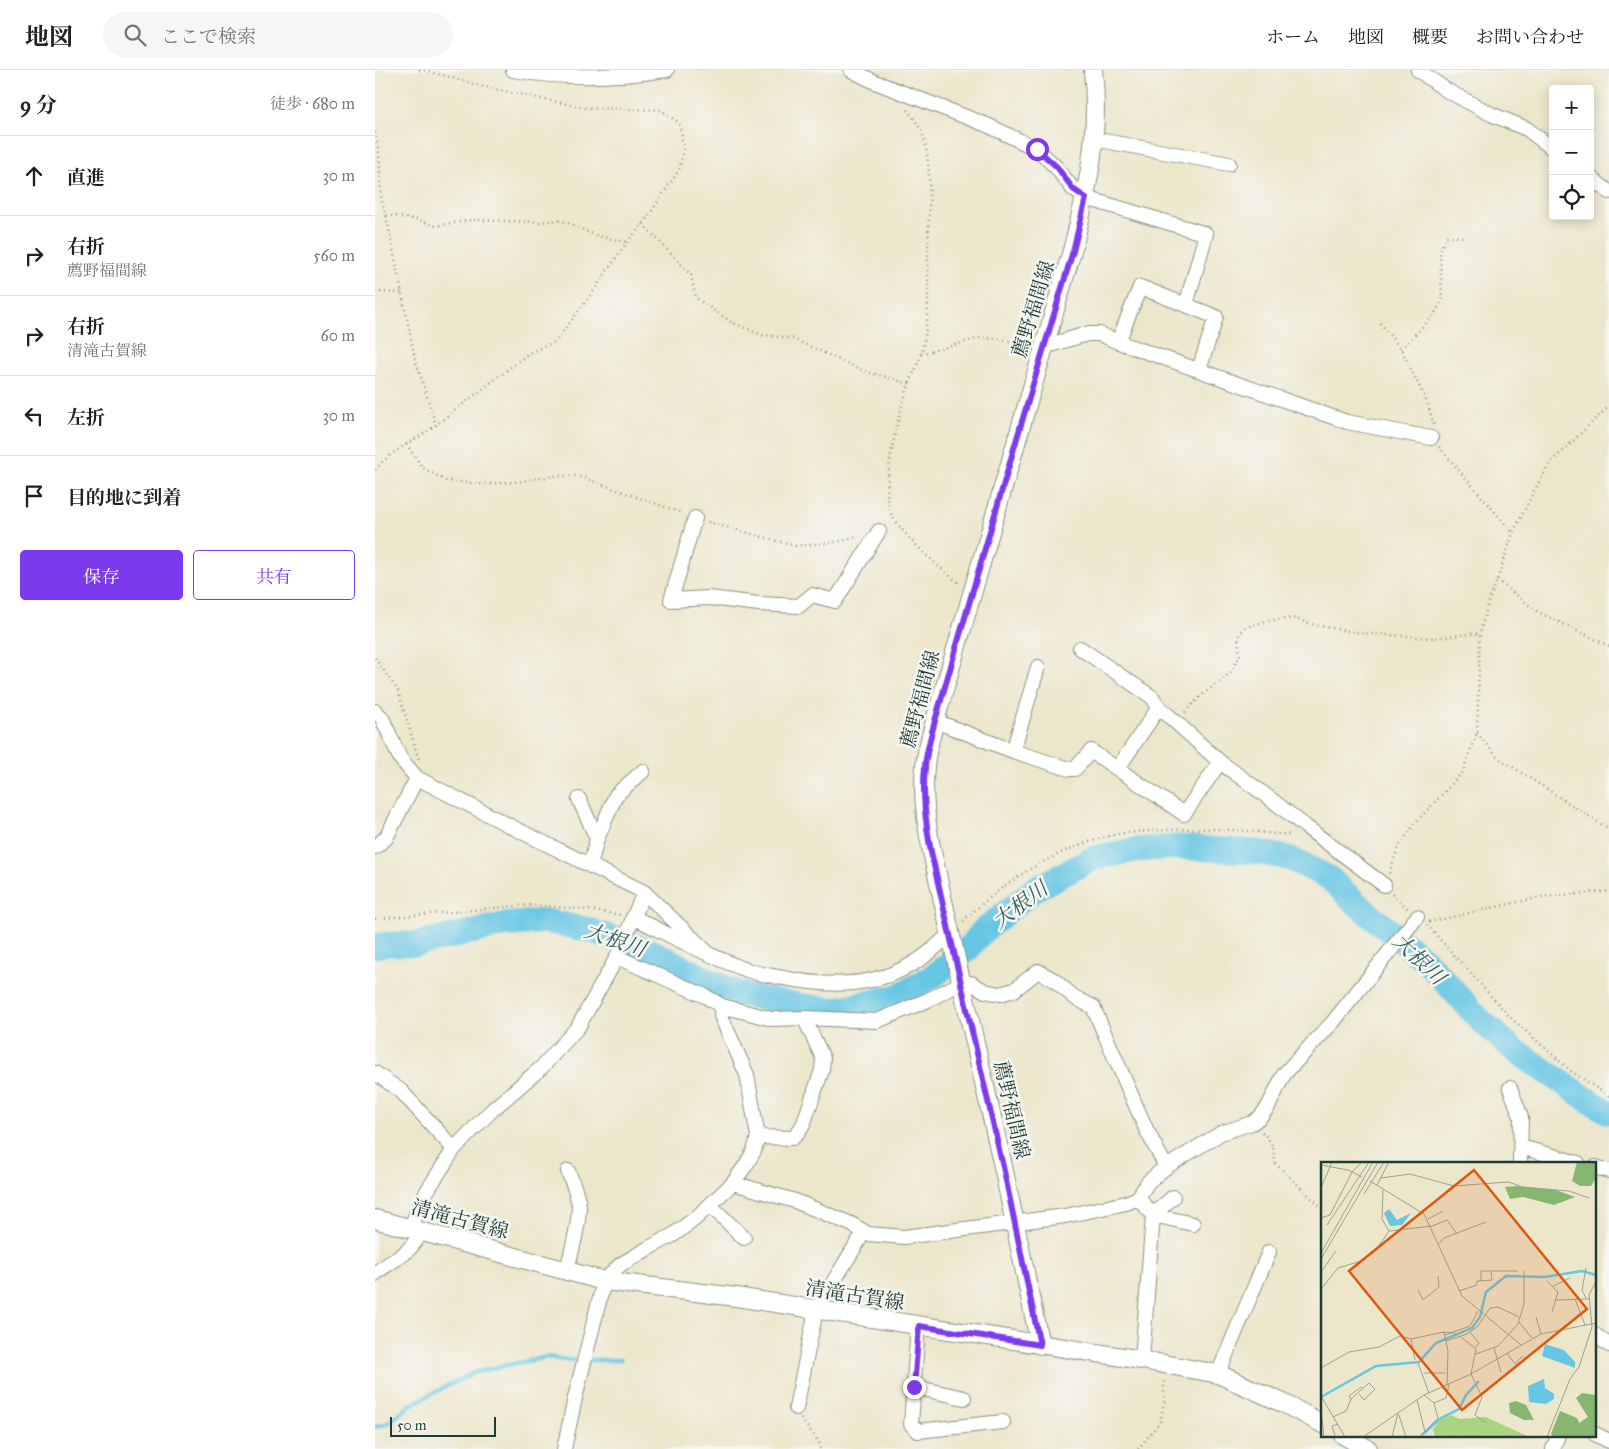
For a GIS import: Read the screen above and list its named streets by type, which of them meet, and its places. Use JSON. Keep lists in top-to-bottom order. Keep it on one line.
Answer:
{"streets":{"main road":["薦野福間線","清滝古賀線"]},"crossings":[["薦野福間線","清滝古賀線"]],"water":["大根川"],"scale_bar":"50 m","page":{"header":"地図","search":"ここで検索","nav":["ホーム","地図","概要","お問い合わせ"],"heading":["9 分","徒歩 · 680 m"],"map_buttons":["+","−"],"list":[["直進","30 m"],["右折","薦野福間線","560 m"],["右折","清滝古賀線","60 m"],["左折","30 m"],"目的地に到着"],"buttons":["保存","共有"],"scale":"50 m"}}
